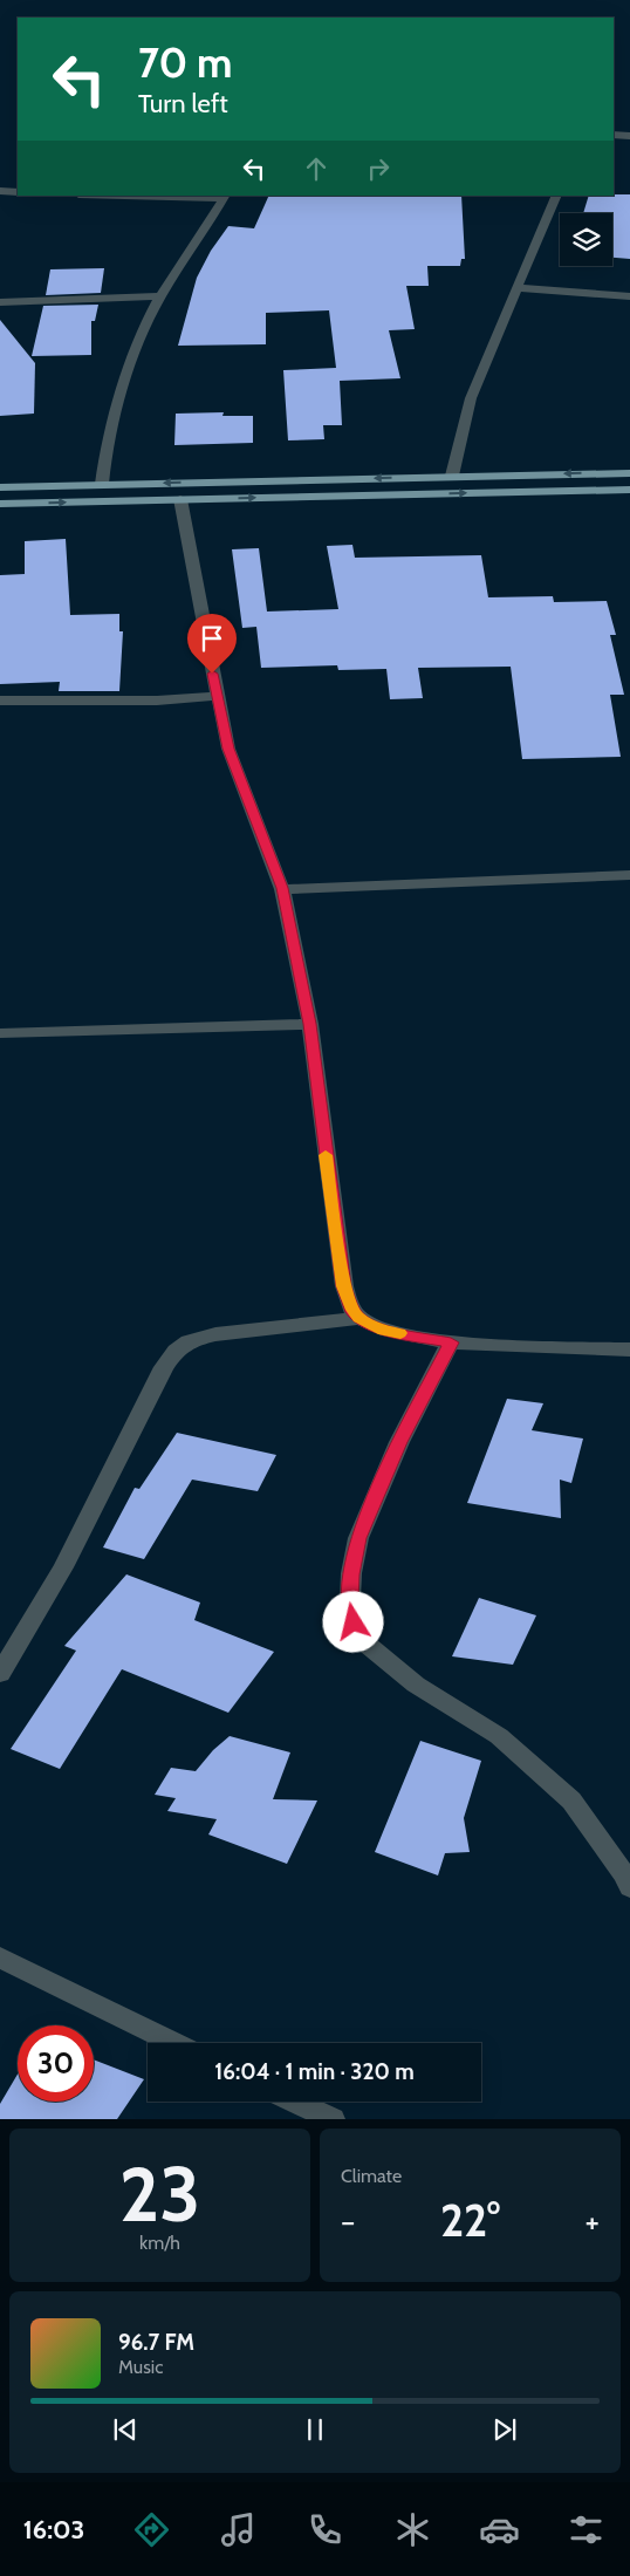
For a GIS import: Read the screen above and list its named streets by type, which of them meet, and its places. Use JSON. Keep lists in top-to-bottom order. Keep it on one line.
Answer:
{"page":{"turn":["70 m","Turn left"],"limit":"30","trip":"16:04 · 1 min · 320 m","tile":[["23","km/h"],"Climate"],"heat":["−","22°","+"],"song":["96.7 FM","Music"],"tabs":"16:03"}}
